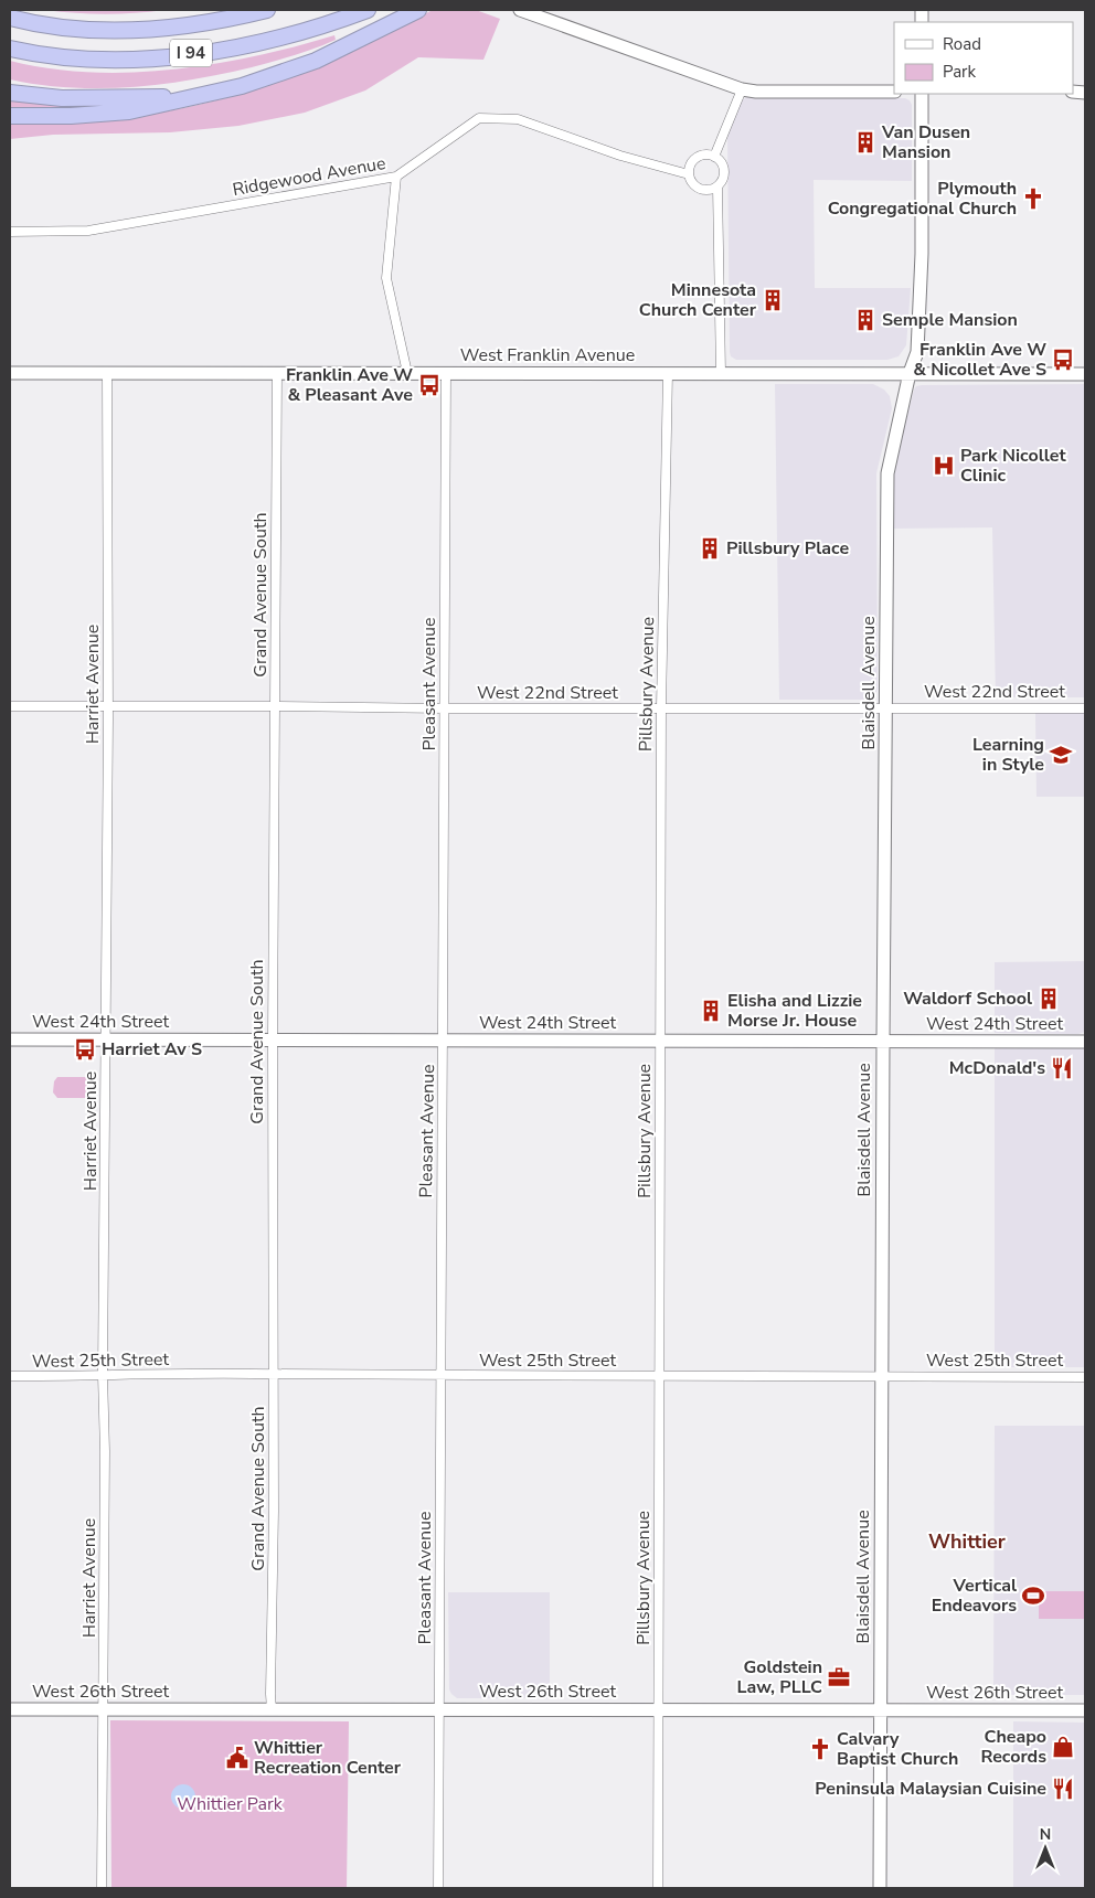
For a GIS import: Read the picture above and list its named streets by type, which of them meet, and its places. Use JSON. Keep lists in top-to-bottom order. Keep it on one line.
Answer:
{"streets":{"highway":["I 94"],"street":["Ridgewood Avenue","West Franklin Avenue","Grand Avenue South","Blaisdell Avenue","Harriet Avenue","Pleasant Avenue","Pillsbury Avenue","West 22nd Street","West 24th Street","West 25th Street","West 26th Street"]},"crossings":[["West Franklin Avenue","Grand Avenue South"],["West Franklin Avenue","Blaisdell Avenue"],["West Franklin Avenue","Harriet Avenue"],["West Franklin Avenue","Pleasant Avenue"],["West Franklin Avenue","Pillsbury Avenue"],["Grand Avenue South","West 22nd Street"],["Grand Avenue South","West 24th Street"],["Grand Avenue South","West 25th Street"],["Grand Avenue South","West 26th Street"],["Blaisdell Avenue","West 22nd Street"],["Blaisdell Avenue","West 24th Street"],["Blaisdell Avenue","West 25th Street"],["Blaisdell Avenue","West 26th Street"],["Harriet Avenue","West 22nd Street"],["Harriet Avenue","West 24th Street"],["Harriet Avenue","West 25th Street"],["Harriet Avenue","West 26th Street"],["Pleasant Avenue","West 22nd Street"],["Pleasant Avenue","West 24th Street"],["Pleasant Avenue","West 25th Street"],["Pleasant Avenue","West 26th Street"],["Pillsbury Avenue","West 22nd Street"],["Pillsbury Avenue","West 24th Street"],["Pillsbury Avenue","West 25th Street"],["Pillsbury Avenue","West 26th Street"]],"districts":["Whittier"],"parks":["Whittier Park"],"places":{"building":["Van Dusen Mansion","Minnesota Church Center","Semple Mansion","Pillsbury Place","Waldorf School","Elisha and Lizzie Morse Jr. House"],"church":["Plymouth Congregational Church","Calvary Baptist Church"],"bus stop":["Franklin Ave W & Nicollet Ave S","Franklin Ave W & Pleasant Ave","Harriet Av S"],"hospital":["Park Nicollet Clinic"],"school or university":["Learning in Style"],"restaurant":["McDonald's","Peninsula Malaysian Cuisine"],"sports":["Vertical Endeavors"],"office":["Goldstein Law, PLLC"],"shop":["Cheapo Records"],"public building":["Whittier Recreation Center"]},"legend":["Road","Park"],"north":"top"}
